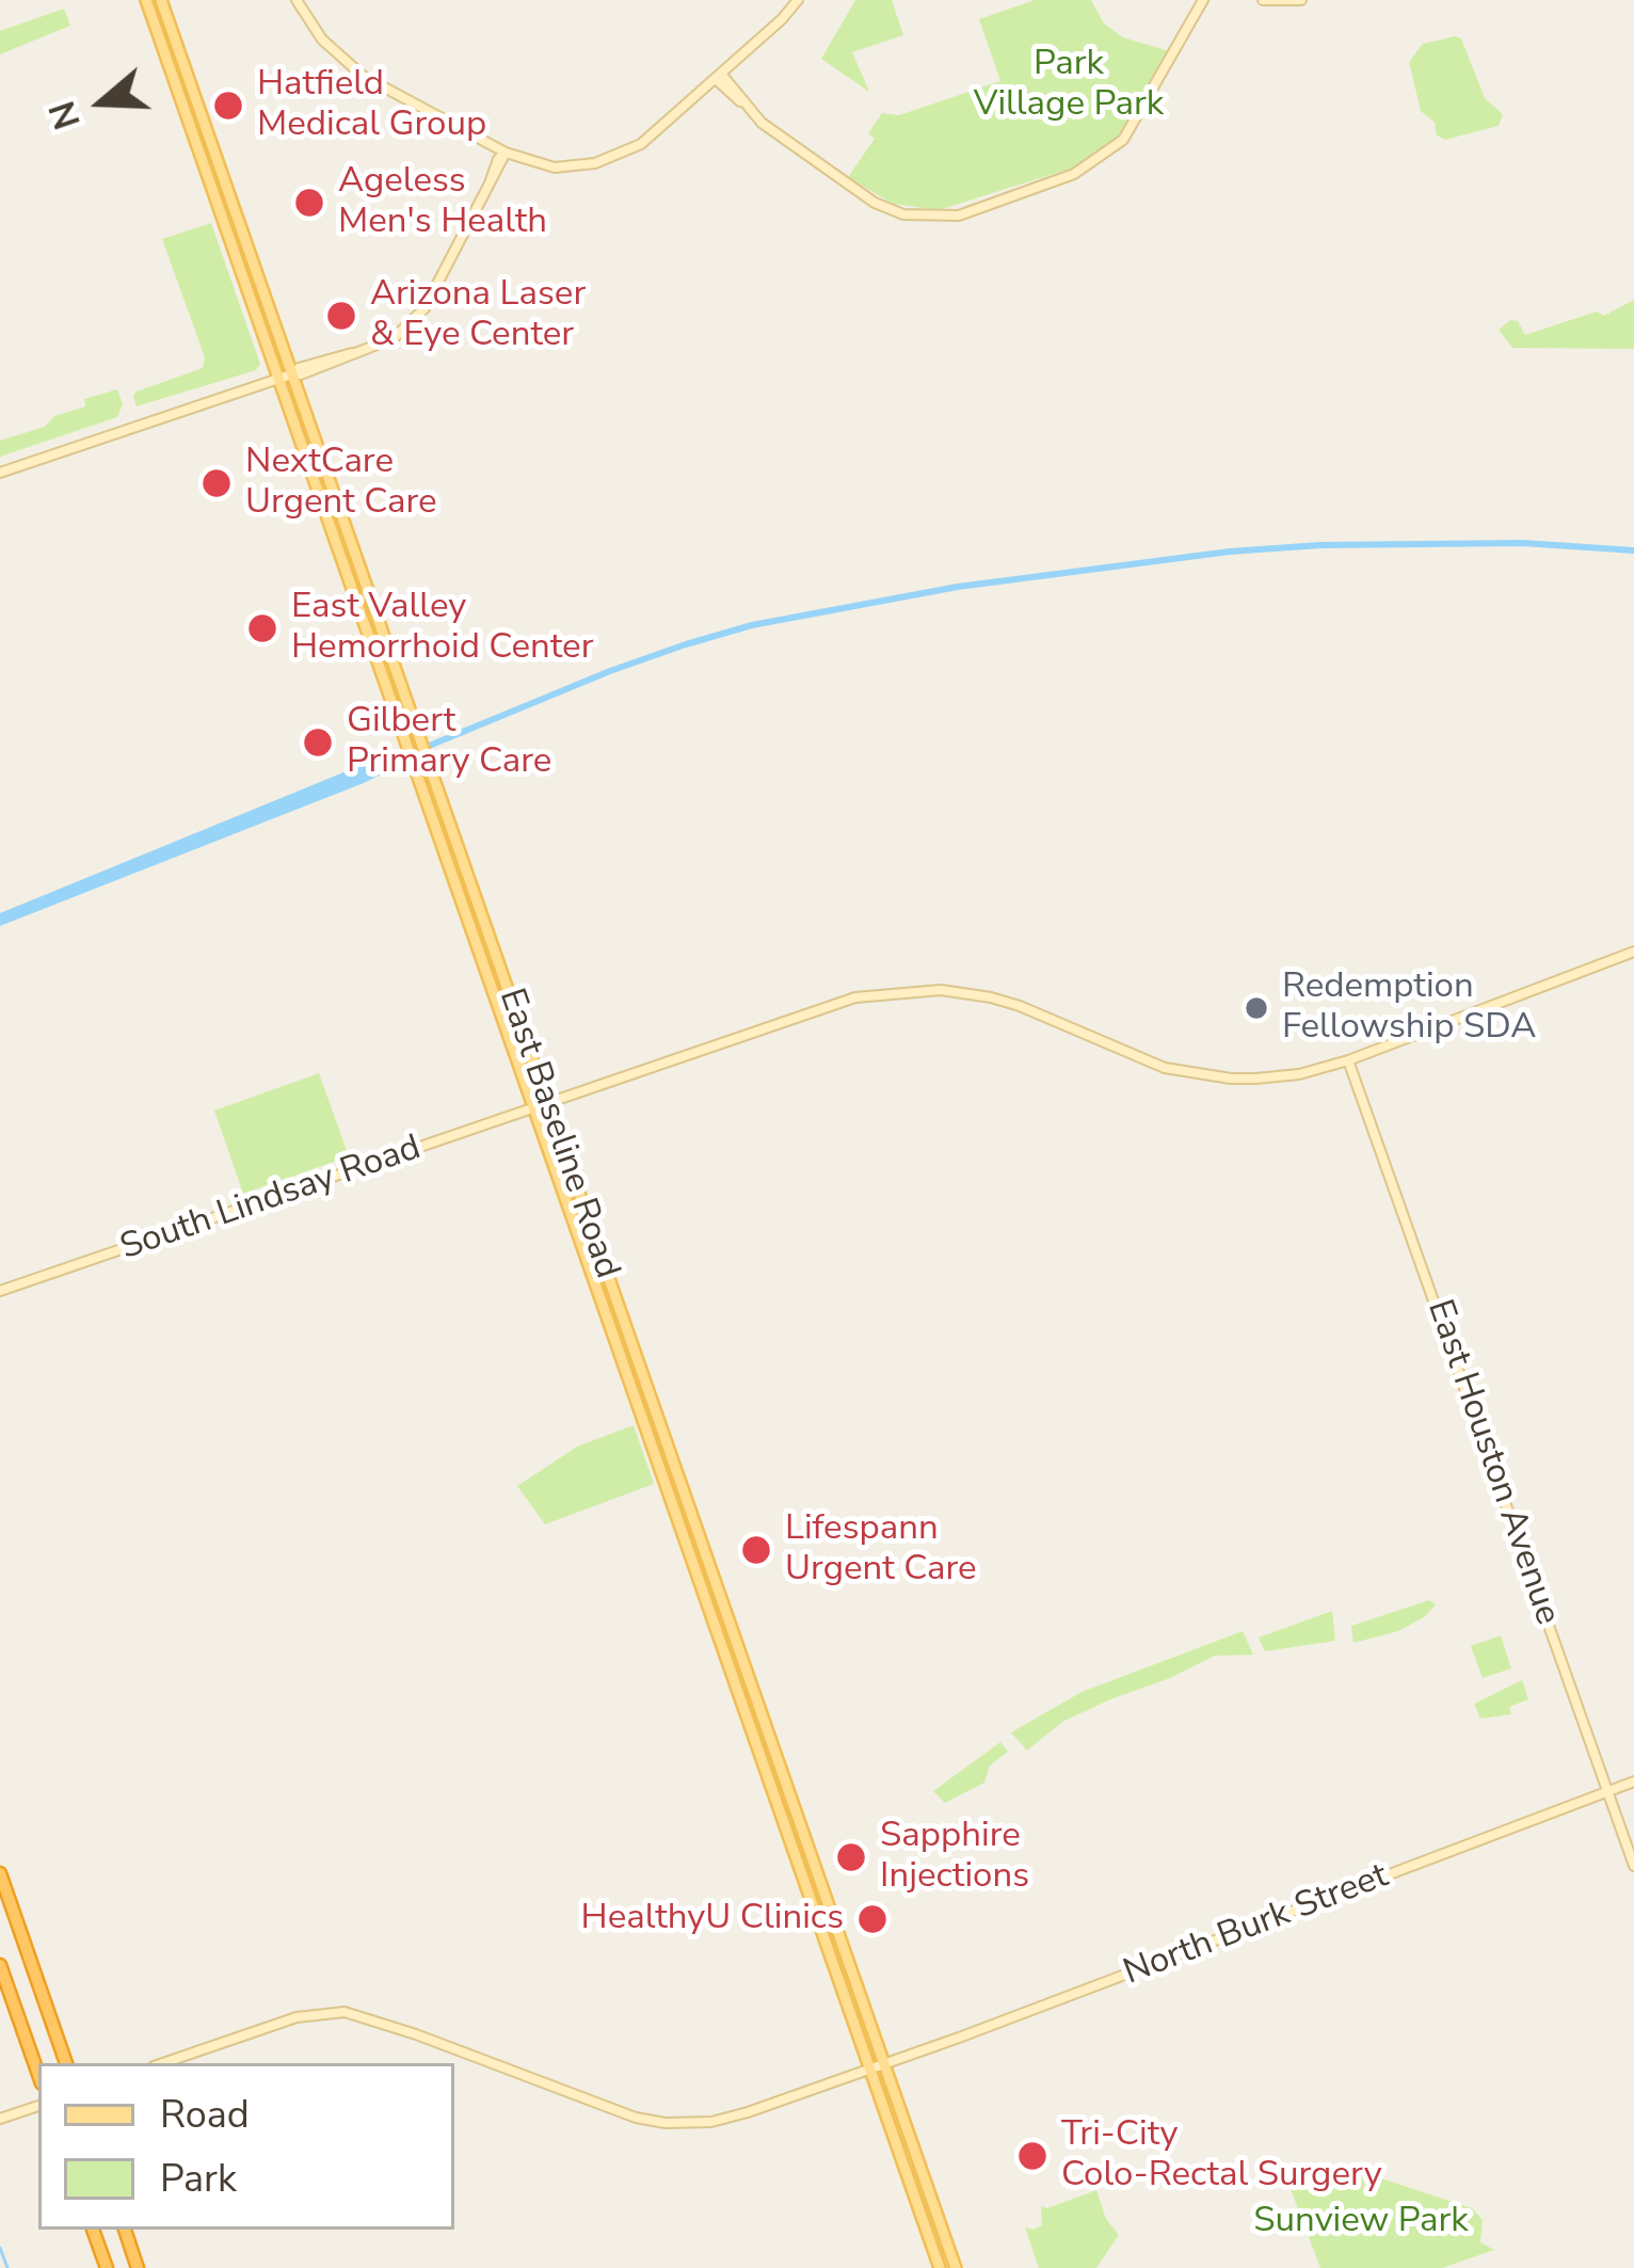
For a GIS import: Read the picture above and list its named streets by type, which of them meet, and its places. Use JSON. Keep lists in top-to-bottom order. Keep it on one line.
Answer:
{"streets":{"main road":["East Baseline Road"],"street":["South Lindsay Road","East Houston Avenue","North Burk Street"]},"crossings":[["East Baseline Road","South Lindsay Road"],["East Baseline Road","North Burk Street"],["South Lindsay Road","East Houston Avenue"],["East Houston Avenue","North Burk Street"]],"parks":["Park Village Park","Sunview Park"],"places":["Hatfield Medical Group","Ageless Men's Health","Arizona Laser & Eye Center","NextCare Urgent Care","East Valley Hemorrhoid Center","Gilbert Primary Care","Redemption Fellowship SDA","Lifespann Urgent Care","Sapphire Injections","HealthyU Clinics","Tri-City Colo-Rectal Surgery"],"legend":["Road","Park"],"north":"left"}
